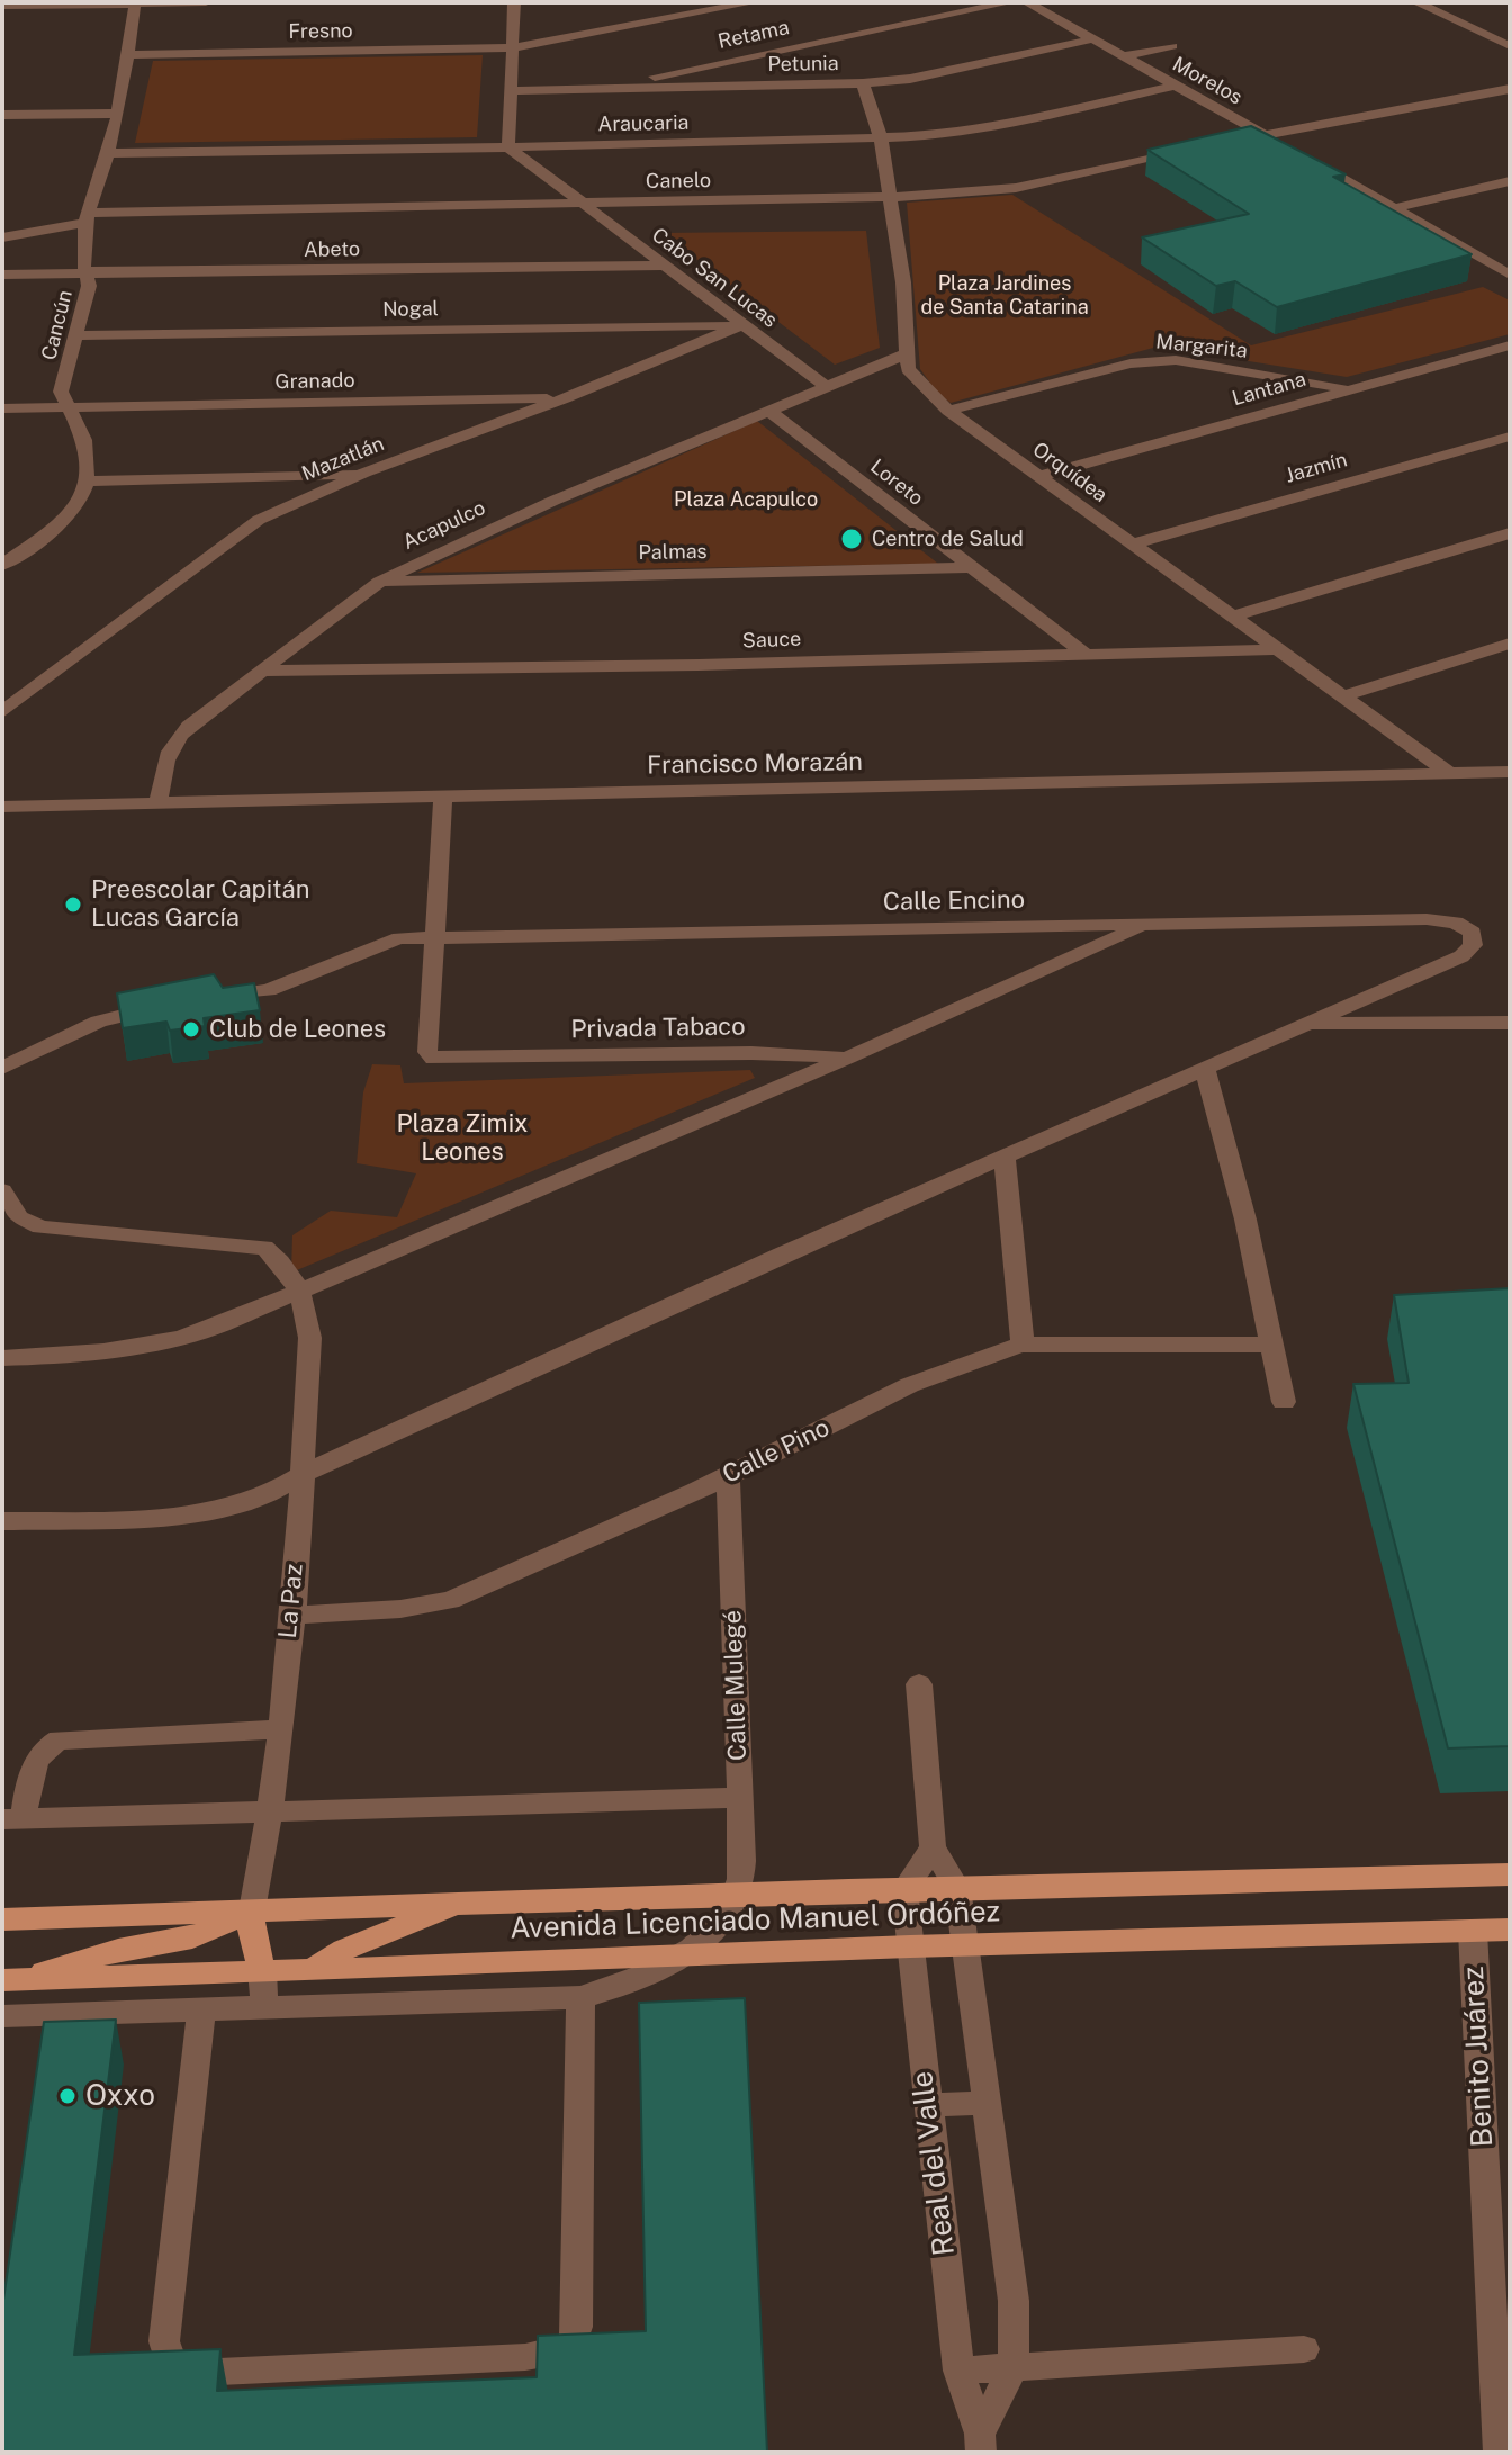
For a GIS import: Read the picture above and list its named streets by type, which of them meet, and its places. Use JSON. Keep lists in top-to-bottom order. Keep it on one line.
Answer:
{"streets":{"main road":["Avenida Licenciado Manuel Ordóñez"],"street":["Fresno","Retama","Petunia","Morelos","Araucaria","Canelo","Abeto","Cabo San Lucas","Nogal","Cancún","Margarita","Granado","Lantana","Mazatlán","Jazmín","Orquídea","Loreto","Acapulco","Palmas","Sauce","Francisco Morazán","Calle Encino","Privada Tabaco","Calle Pino","La Paz","Calle Mulegé","Benito Juárez","Real del Valle"]},"crossings":[["Fresno","Cancún"],["Retama","Petunia"],["Petunia","Morelos"],["Petunia","Orquídea"],["Morelos","Araucaria"],["Araucaria","Cabo San Lucas"],["Araucaria","Cancún"],["Araucaria","Orquídea"],["Canelo","Cabo San Lucas"],["Canelo","Cancún"],["Canelo","Orquídea"],["Abeto","Cabo San Lucas"],["Abeto","Cancún"],["Cabo San Lucas","Nogal"],["Cabo San Lucas","Mazatlán"],["Cabo San Lucas","Acapulco"],["Nogal","Cancún"],["Nogal","Mazatlán"],["Cancún","Granado"],["Margarita","Lantana"],["Margarita","Orquídea"],["Granado","Mazatlán"],["Lantana","Orquídea"],["Jazmín","Orquídea"],["Orquídea","Sauce"],["Orquídea","Francisco Morazán"],["Loreto","Acapulco"],["Loreto","Palmas"],["Loreto","Sauce"],["Acapulco","Palmas"],["Acapulco","Sauce"],["Acapulco","Francisco Morazán"],["Calle Encino","Privada Tabaco"],["Calle Pino","La Paz"],["Calle Pino","Calle Mulegé"],["La Paz","Avenida Licenciado Manuel Ordóñez"],["Calle Mulegé","Avenida Licenciado Manuel Ordóñez"],["Avenida Licenciado Manuel Ordóñez","Benito Juárez"],["Avenida Licenciado Manuel Ordóñez","Real del Valle"]],"parks":["Plaza Jardines de Santa Catarina","Plaza Acapulco","Plaza Zimix Leones"],"places":["Centro de Salud","Preescolar Capitán Lucas García","Club de Leones","Oxxo"]}
